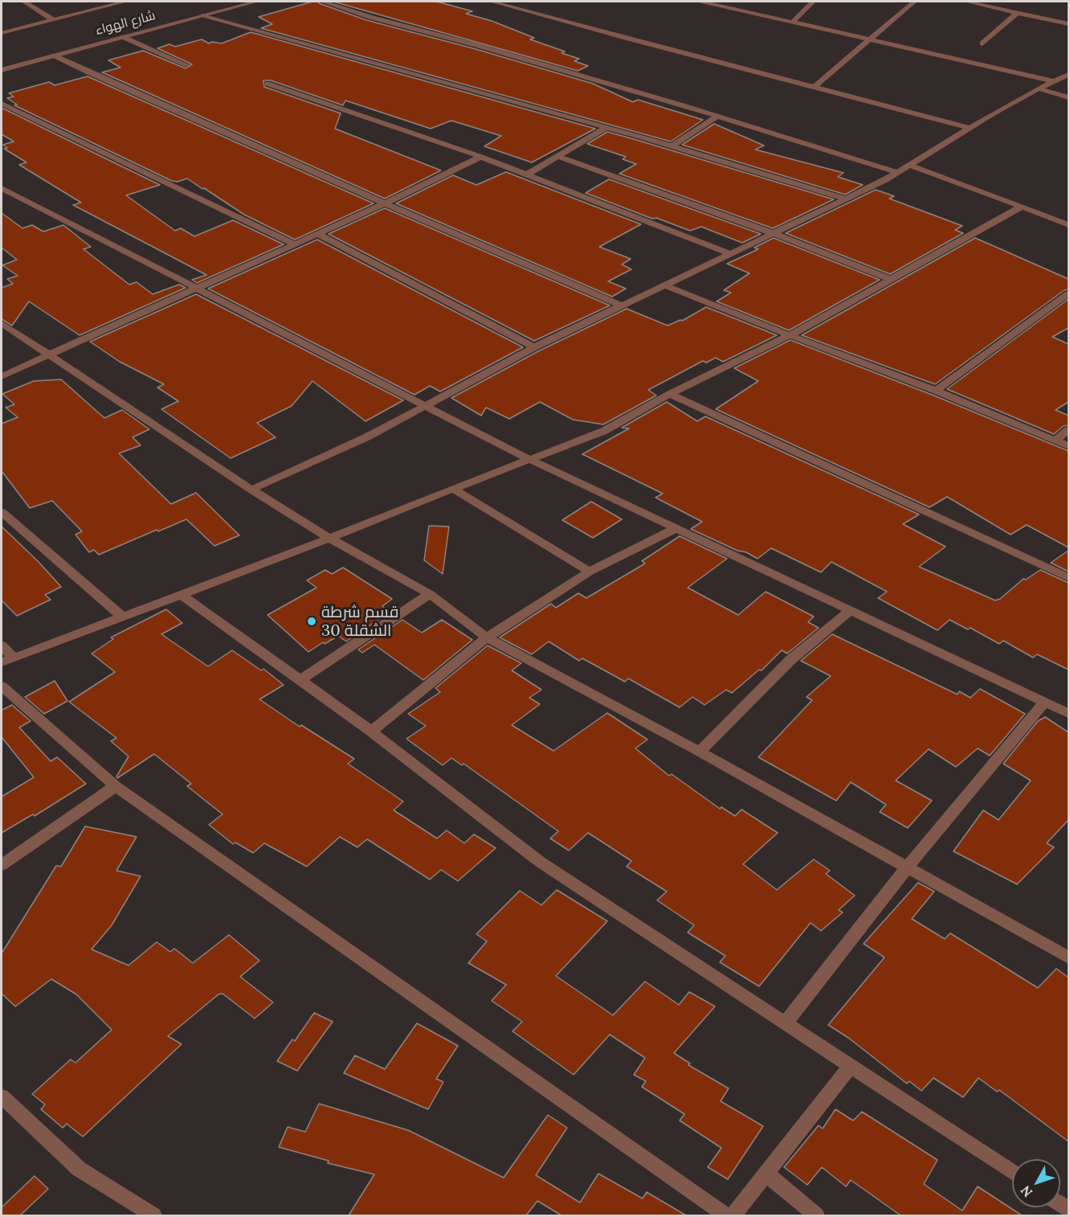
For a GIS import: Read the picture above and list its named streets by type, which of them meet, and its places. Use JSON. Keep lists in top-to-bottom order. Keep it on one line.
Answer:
{"streets":{"street":["شارع الهواء"]},"places":["قسم شرطة الشقلة 30"],"north":"bottom left"}
